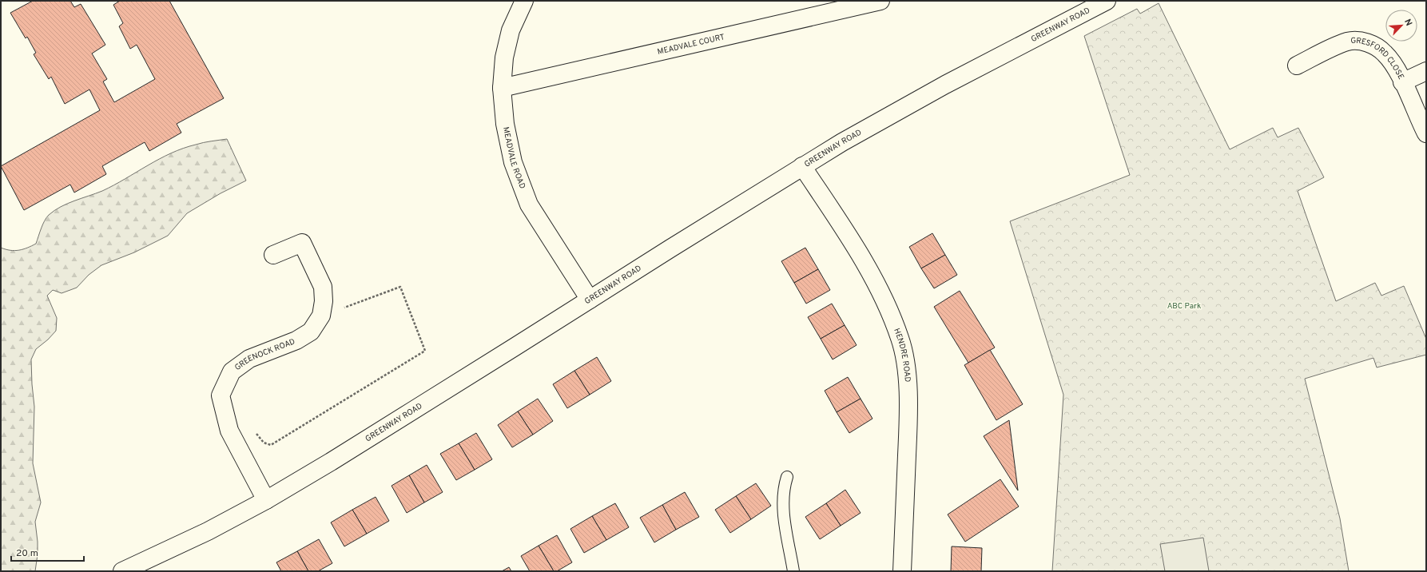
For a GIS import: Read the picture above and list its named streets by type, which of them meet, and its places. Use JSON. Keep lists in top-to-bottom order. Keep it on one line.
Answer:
{"streets":{"street":["GREENWAY ROAD","MEADVALE COURT","GRESFORD CLOSE","MEADVALE ROAD","GREENOCK ROAD","HENDRE ROAD"]},"crossings":[["GREENWAY ROAD","MEADVALE ROAD"],["GREENWAY ROAD","GREENOCK ROAD"],["GREENWAY ROAD","HENDRE ROAD"],["MEADVALE COURT","MEADVALE ROAD"]],"parks":["ABC Park"],"scale_bar":"20 m","north":"top right"}
